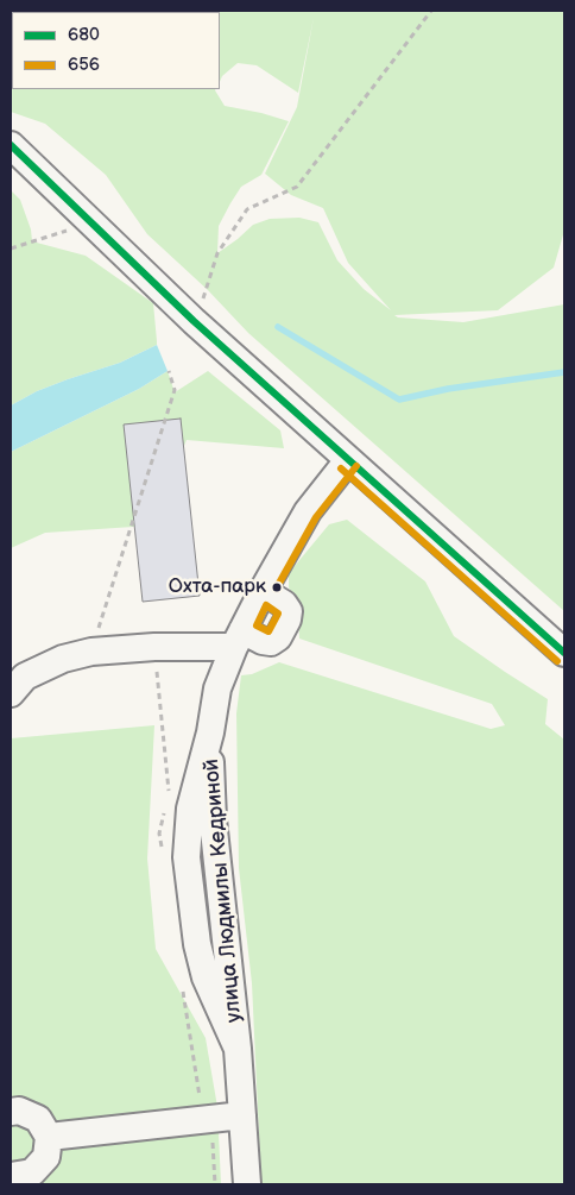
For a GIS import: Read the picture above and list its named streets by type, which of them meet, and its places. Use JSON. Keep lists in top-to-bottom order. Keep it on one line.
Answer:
{"streets":{"street":["улица Людмилы Кедриной"]},"places":["Охта-парк"],"lines":["transit line 680","transit line 656"],"legend":["680","656"]}
